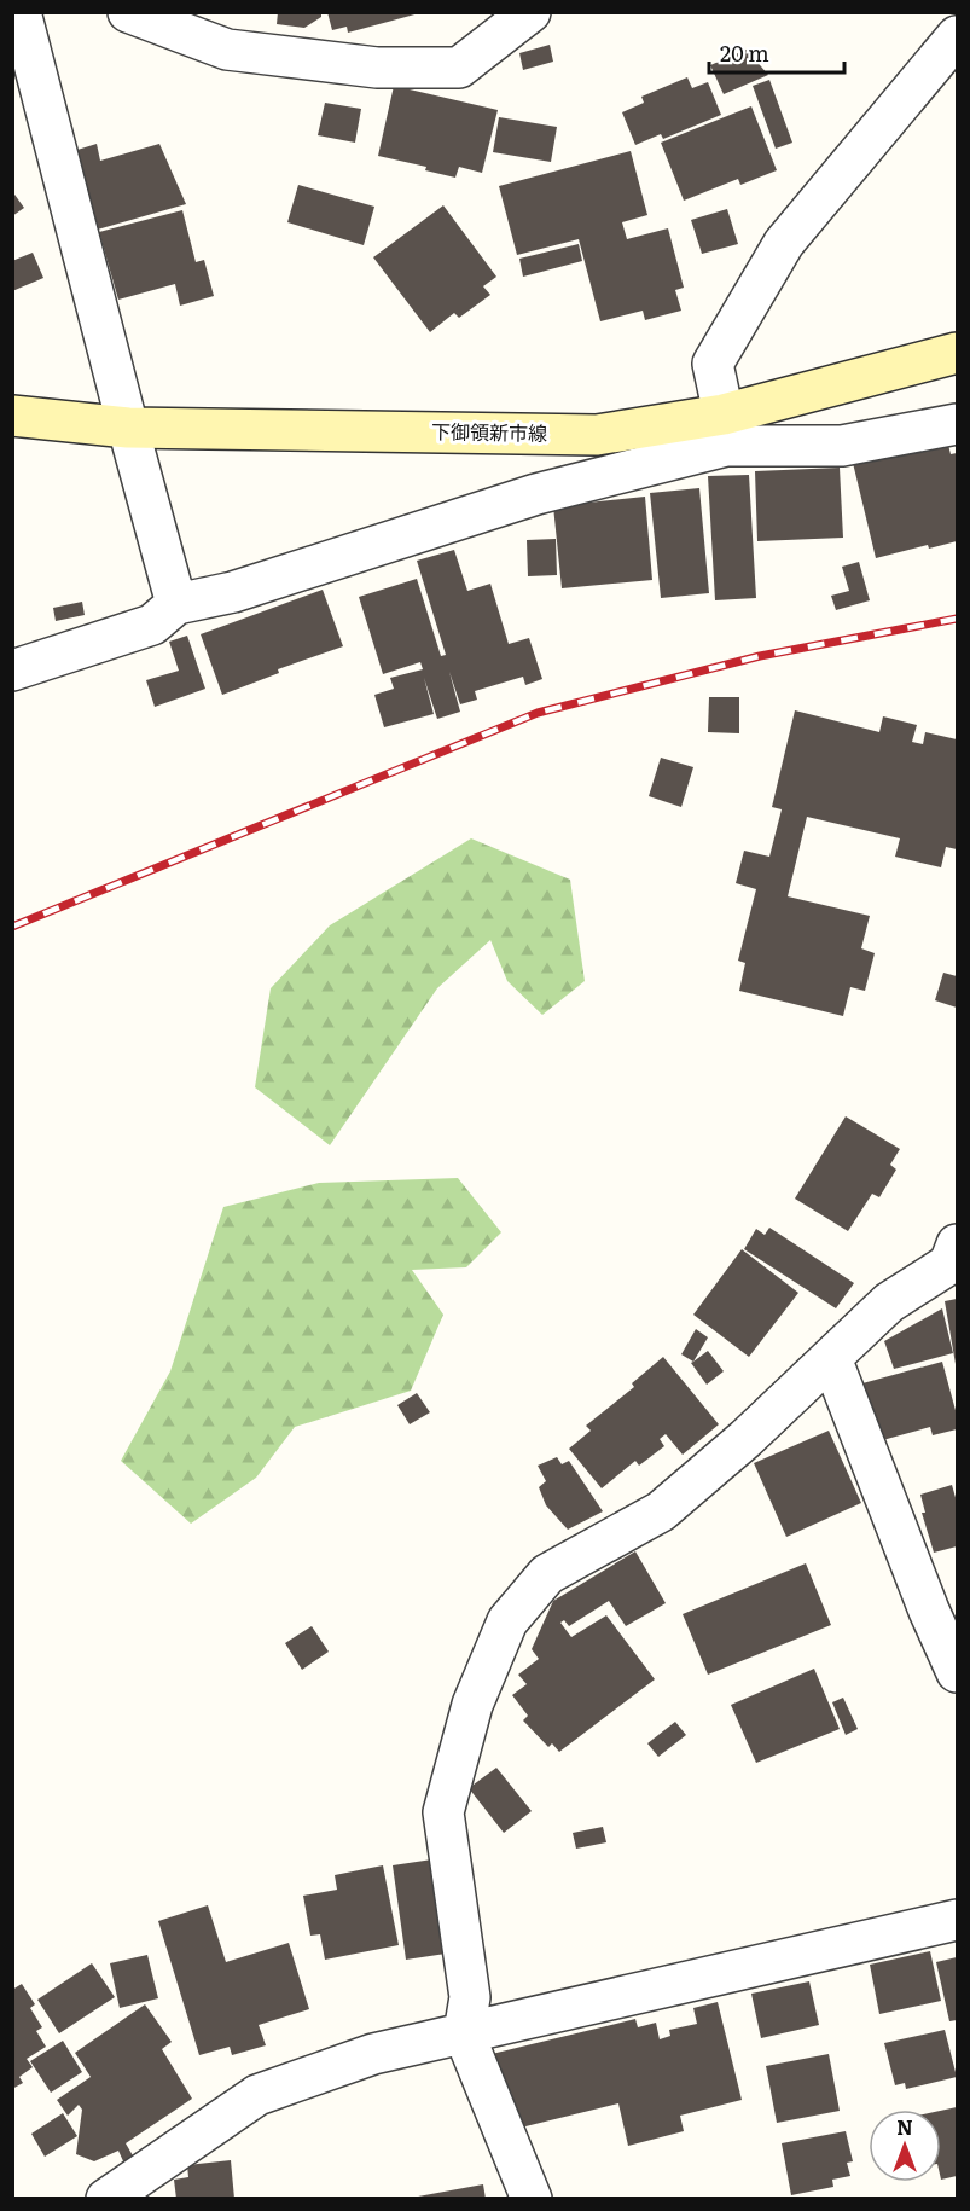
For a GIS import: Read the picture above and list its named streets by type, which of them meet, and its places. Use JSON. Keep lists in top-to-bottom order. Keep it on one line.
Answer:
{"streets":{"main road":["下御領新市線"]},"scale_bar":"20 m","north":"top"}
